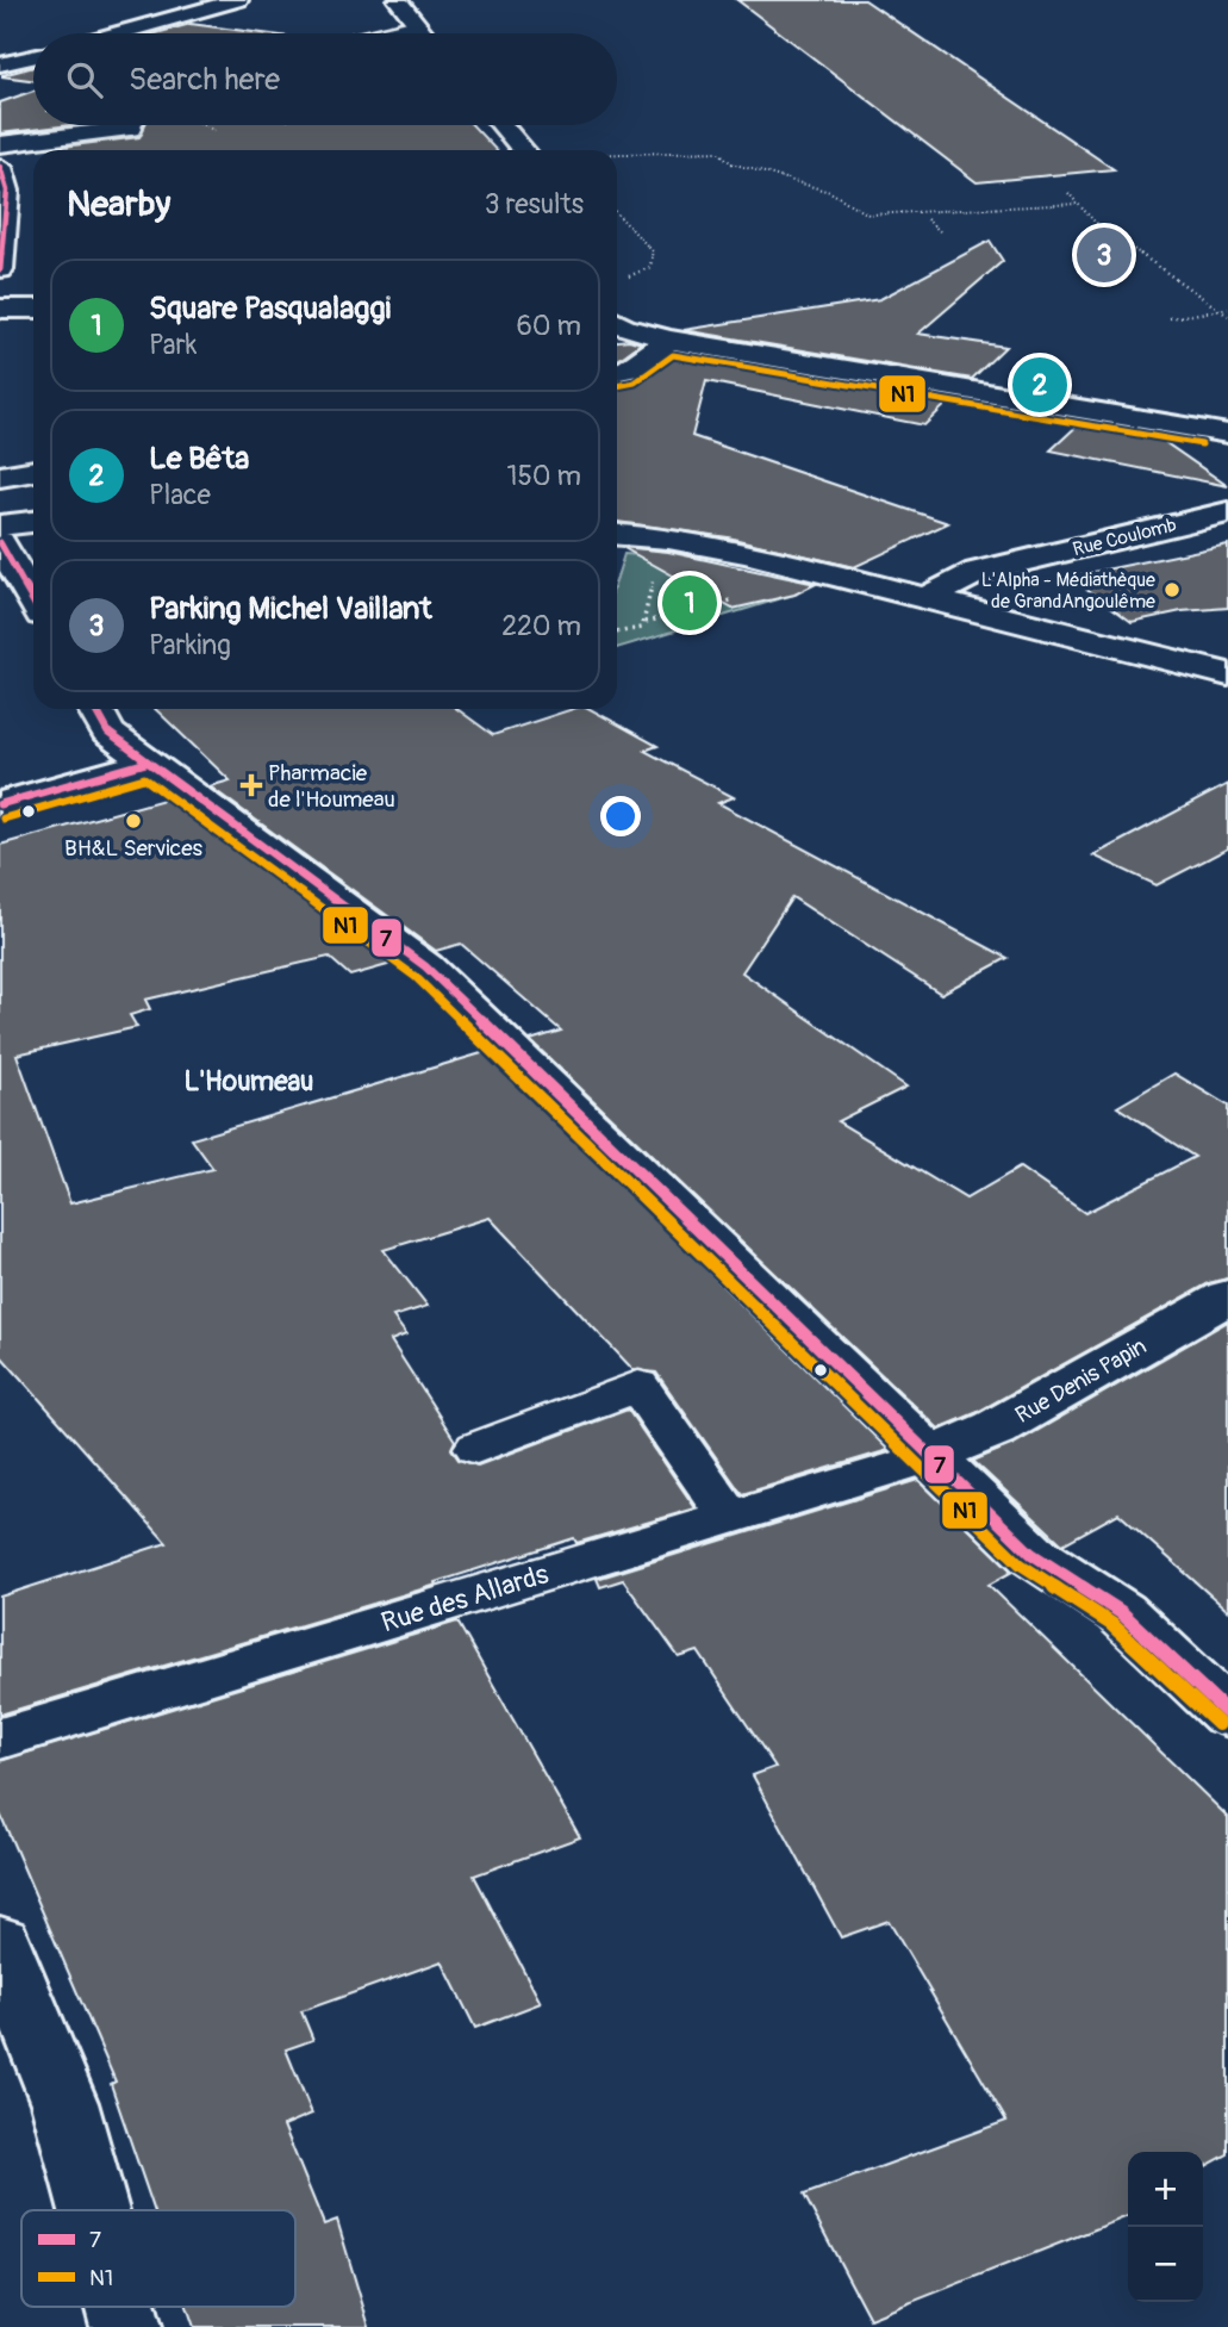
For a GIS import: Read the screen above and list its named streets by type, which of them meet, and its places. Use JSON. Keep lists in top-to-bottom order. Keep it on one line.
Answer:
{"streets":{"street":["Rue Coulomb","Rue Denis Papin"],"lane":["Rue des Allards"]},"crossings":[["Rue Denis Papin","Rue des Allards"]],"districts":["L'Houmeau"],"places":{"other":["L'Alpha - Médiathèque de GrandAngoulême","BH&L Services"],"health":["Pharmacie de l'Houmeau"]},"lines":["transit line 7","transit line N1"],"legend":["7","N1"],"page":{"search":"Search here","heading":["Nearby","3 results"],"pins":["3","2","1"],"list":[{"mark":"1","name":"Square Pasqualaggi","note":"Park","value":"60 m"},{"mark":"2","name":"Le Bêta","note":"Place","value":"150 m"},{"mark":"3","name":"Parking Michel Vaillant","note":"Parking","value":"220 m"}],"map_buttons":["+","−"]}}
